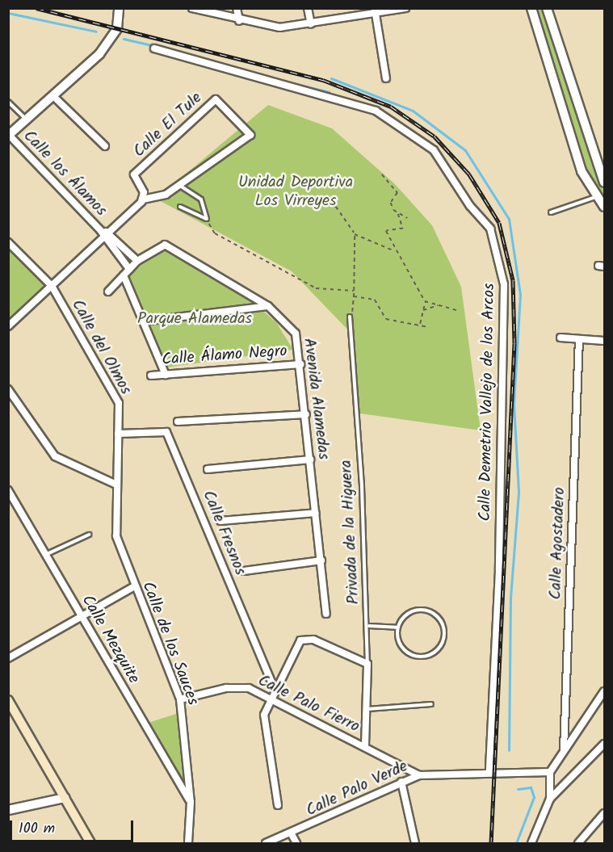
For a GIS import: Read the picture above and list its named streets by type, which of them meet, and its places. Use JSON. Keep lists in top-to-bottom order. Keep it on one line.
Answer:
{"streets":{"street":["Calle El Tule","Calle los Álamos","Calle del Olmos","Calle Álamo Negro","Avenida Alamedas","Calle Demetrio Vallejo de los Arcos","Privada de la Higuera","Calle Fresnos","Calle Agostadero","Calle Mezquite","Calle de los Sauces","Calle Palo Fierro","Calle Palo Verde"]},"crossings":[["Calle los Álamos","Avenida Alamedas"],["Calle del Olmos","Calle Fresnos"],["Calle del Olmos","Calle de los Sauces"],["Calle Álamo Negro","Avenida Alamedas"],["Calle Demetrio Vallejo de los Arcos","Calle Palo Verde"],["Privada de la Higuera","Calle Palo Fierro"],["Calle Mezquite","Calle de los Sauces"],["Calle de los Sauces","Calle Palo Fierro"],["Calle Palo Fierro","Calle Palo Verde"]],"parks":["Unidad Deportiva Los Virreyes","Parque Alamedas"],"scale_bar":"100 m"}
